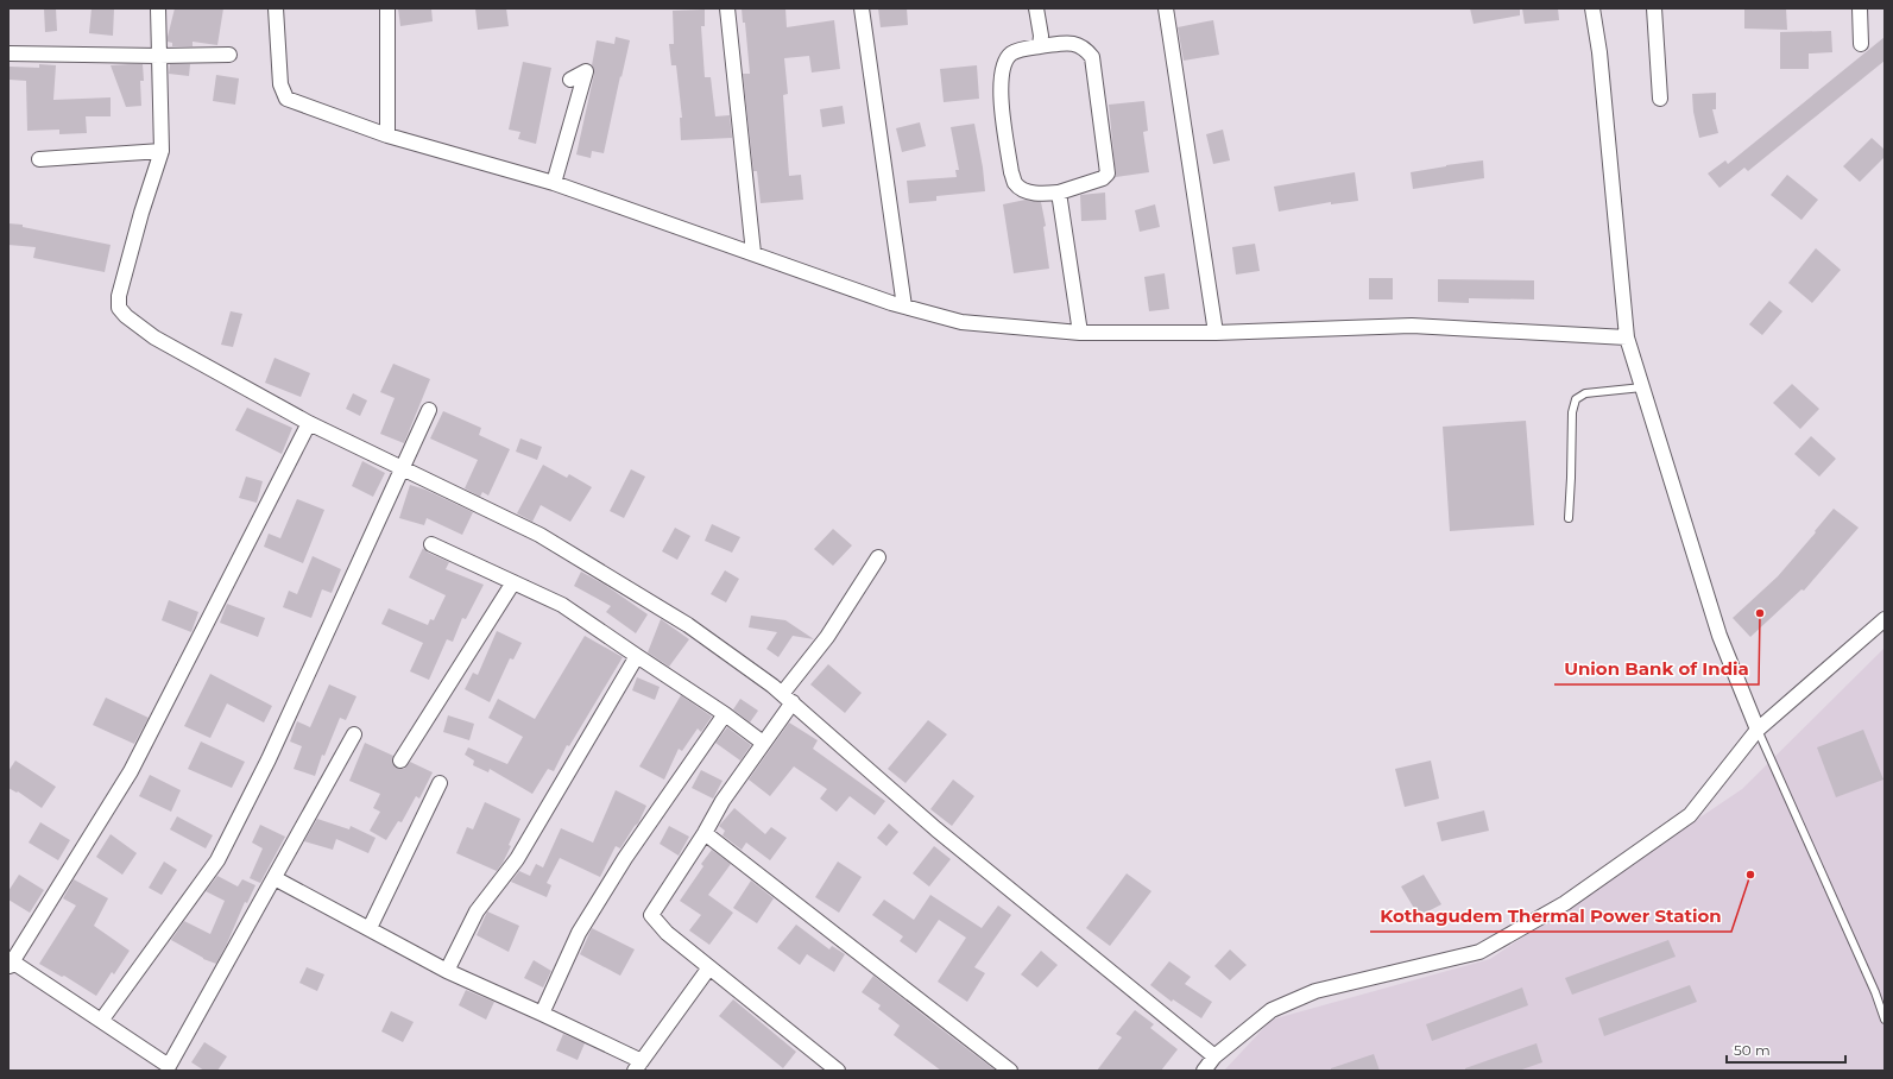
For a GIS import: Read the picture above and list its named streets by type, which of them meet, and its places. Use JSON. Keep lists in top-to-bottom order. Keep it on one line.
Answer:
{"places":["Union Bank of India","Kothagudem Thermal Power Station"],"scale_bar":"50 m"}
